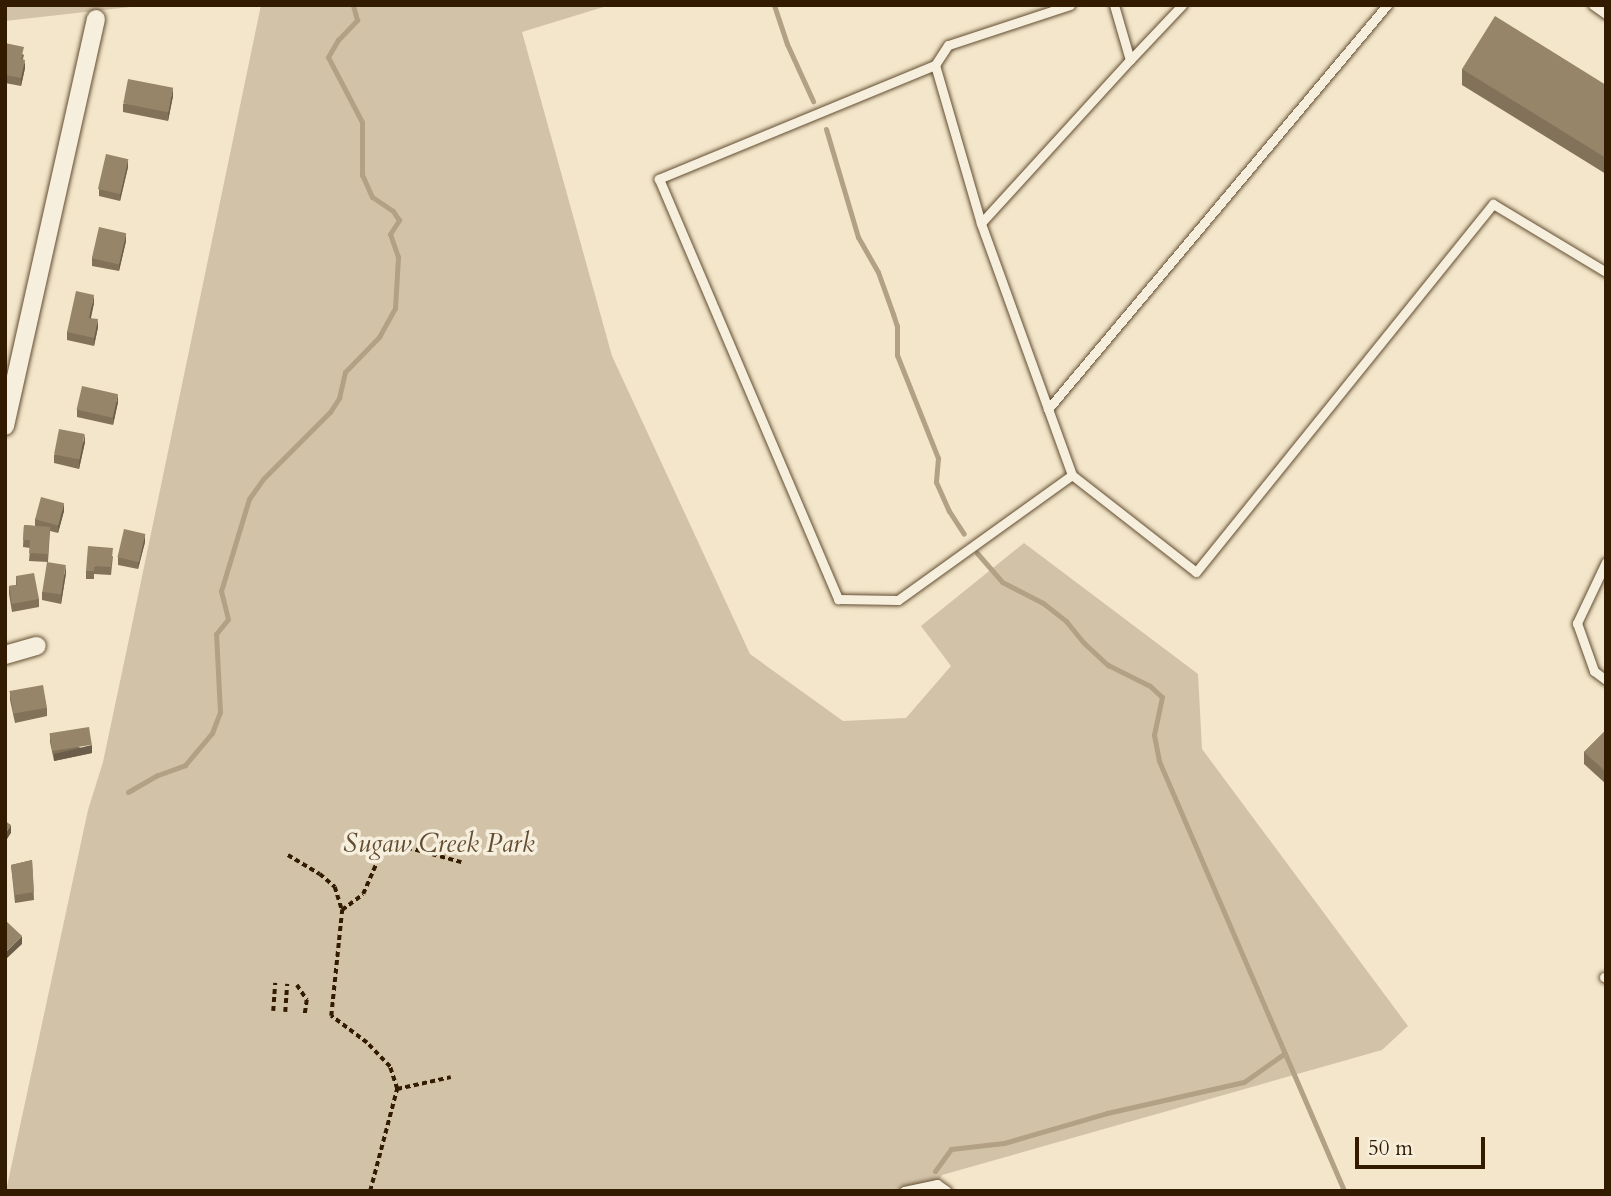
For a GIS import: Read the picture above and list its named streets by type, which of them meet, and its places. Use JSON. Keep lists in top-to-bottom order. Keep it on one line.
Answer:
{"parks":["Sugaw Creek Park"],"scale_bar":"50 m"}
